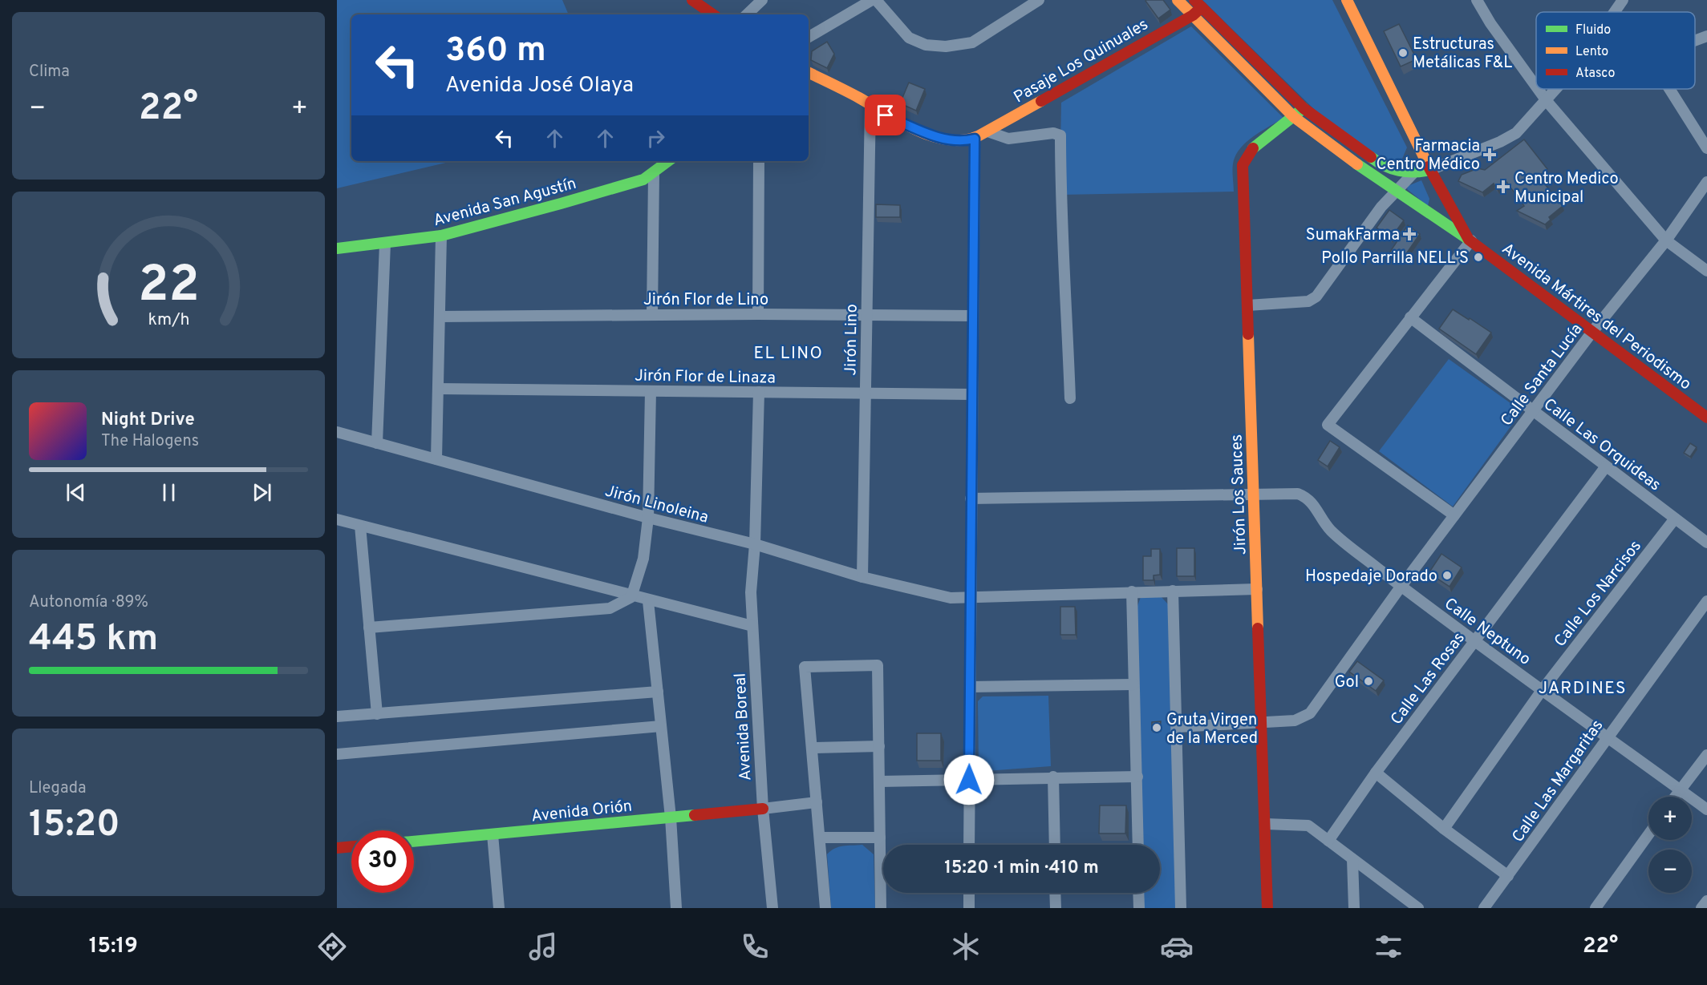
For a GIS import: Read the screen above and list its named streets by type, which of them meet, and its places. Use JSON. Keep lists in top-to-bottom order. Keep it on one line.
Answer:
{"streets":{"street":["Pasaje Los Quinuales","Avenida San Agustín","Jirón Flor de Lino","Avenida Mártires del Periodismo","Jirón Lino","Calle Santa Lucía","Jirón Flor de Linaza","Calle Las Orquideas","Jirón Los Sauces","Jirón Linoleina","Calle Los Narcisos","Calle Neptuno","Calle Las Rosas","Avenida Boreal","Calle Las Margaritas","Avenida Orión"]},"crossings":[["Pasaje Los Quinuales","Avenida Mártires del Periodismo"],["Jirón Flor de Lino","Jirón Lino"],["Avenida Mártires del Periodismo","Calle Santa Lucía"],["Avenida Mártires del Periodismo","Jirón Los Sauces"],["Jirón Lino","Jirón Flor de Linaza"],["Jirón Lino","Jirón Linoleina"],["Calle Santa Lucía","Calle Las Orquideas"],["Calle Santa Lucía","Jirón Los Sauces"],["Calle Santa Lucía","Calle Neptuno"],["Jirón Flor de Linaza","Avenida Boreal"],["Calle Las Orquideas","Calle Los Narcisos"],["Calle Las Orquideas","Calle Las Rosas"],["Jirón Los Sauces","Jirón Linoleina"],["Jirón Los Sauces","Calle Neptuno"],["Jirón Linoleina","Avenida Boreal"],["Calle Los Narcisos","Calle Neptuno"],["Calle Neptuno","Calle Las Rosas"],["Calle Neptuno","Calle Las Margaritas"],["Avenida Boreal","Avenida Orión"]],"districts":["EL LINO","JARDINES"],"places":{"other":["Estructuras Metálicas F&L","Pollo Parrilla NELL'S","Hospedaje Dorado","Gol","Gruta Virgen de la Merced"],"health":["Farmacia Centro Médico","Centro Medico Municipal","SumakFarma"]},"legend":["Fluido","Lento","Atasco"],"page":{"tile":["Clima",["Autonomía · 89%","445 km"],["Llegada","15:20"]],"turn":["360 m","Avenida José Olaya"],"heat":["−","22°","+"],"song":["Night Drive","The Halogens"],"map_buttons":["+","−"],"limit":"30","trip":"15:20 · 1 min · 410 m","tabs":["15:19","22°"],"gauge":["22","km/h"]}}
